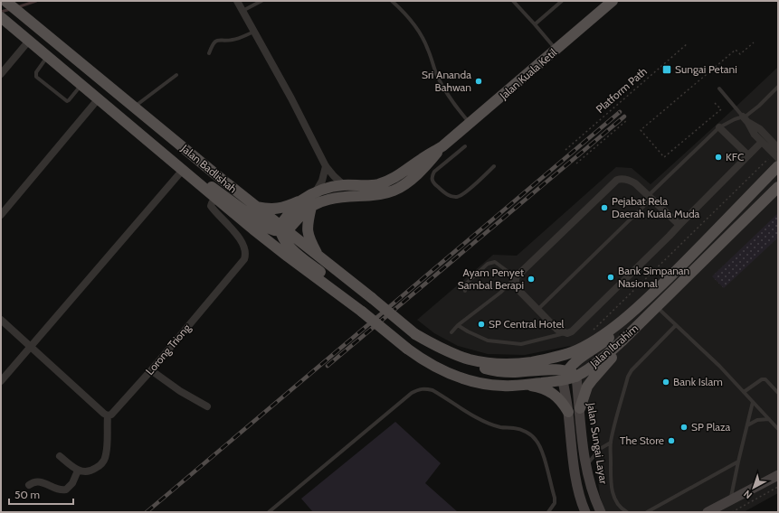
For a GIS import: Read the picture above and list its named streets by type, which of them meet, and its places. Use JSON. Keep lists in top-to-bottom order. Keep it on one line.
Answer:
{"streets":{"main road":["Jalan Kuala Ketil","Jalan Badlishah","Jalan Ibrahim","Jalan Sungai Layar"],"street":["Lorong Triong"],"path":["Platform Path"]},"crossings":[["Jalan Kuala Ketil","Jalan Badlishah"],["Jalan Badlishah","Jalan Ibrahim"],["Jalan Badlishah","Lorong Triong"],["Jalan Ibrahim","Jalan Sungai Layar"]],"places":{"transit":["Sungai Petani"],"other":["Sri Ananda Bahwan","KFC","Pejabat Rela Daerah Kuala Muda","Bank Simpanan Nasional","Ayam Penyet Sambal Berapi","SP Central Hotel","Bank Islam","SP Plaza","The Store"]},"scale_bar":"50 m","north":"bottom left"}
